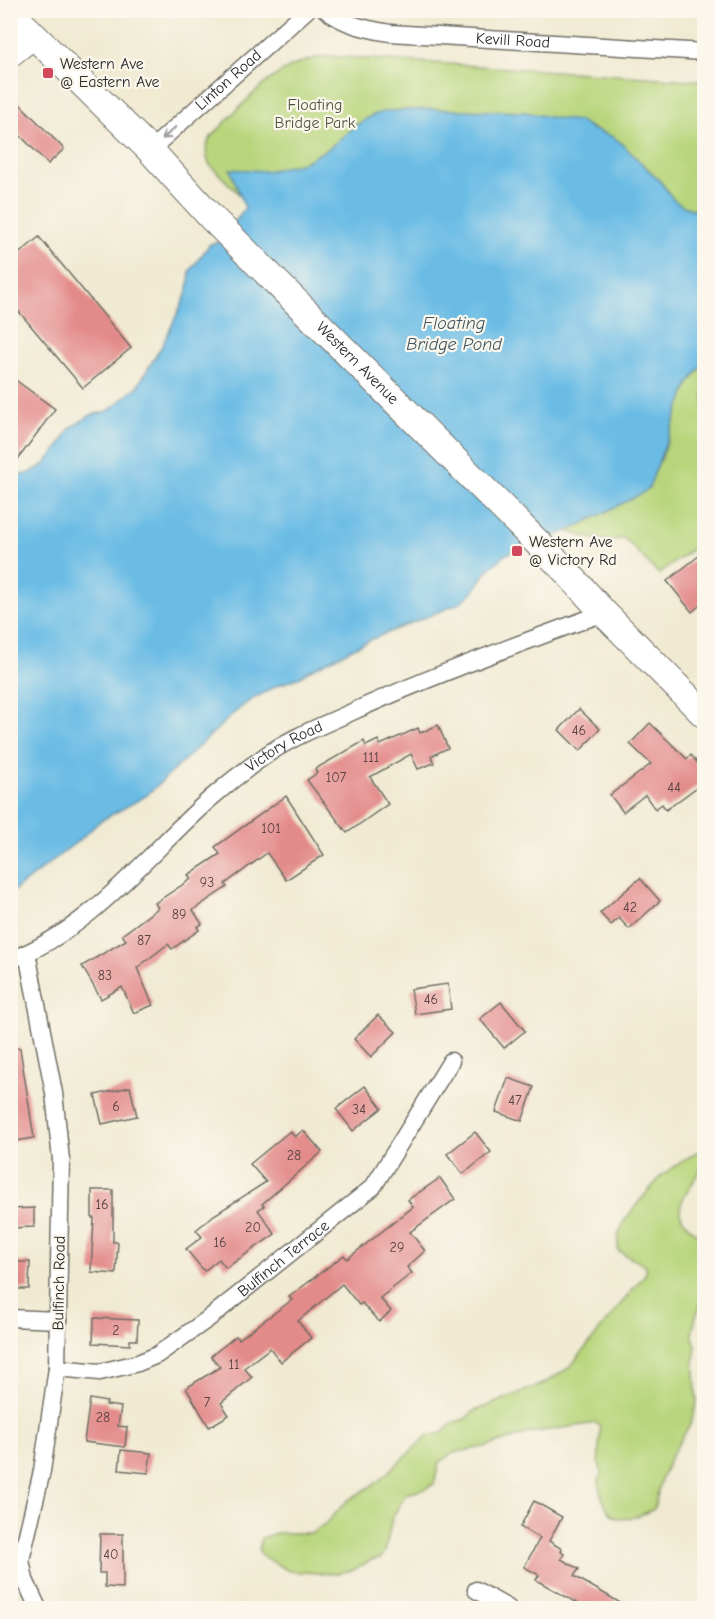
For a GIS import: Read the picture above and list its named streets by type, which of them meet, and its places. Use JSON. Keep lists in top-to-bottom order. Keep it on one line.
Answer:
{"streets":{"main road":["Western Avenue"],"street":["Kevill Road","Linton Road","Victory Road","Bulfinch Terrace","Bulfinch Road"]},"crossings":[["Linton Road","Western Avenue"],["Western Avenue","Victory Road"],["Victory Road","Bulfinch Road"],["Bulfinch Terrace","Bulfinch Road"]],"one_way":["Linton Road"],"water":["Floating Bridge Pond"],"parks":["Floating Bridge Park"],"places":{"transit":["Western Ave @ Eastern Ave","Western Ave @ Victory Rd"]},"house_numbers":["46","111","107","44","101","93","42","89","87","83","46","47","6","34","28","16","20","16","29","2","11","7","28","40"]}
